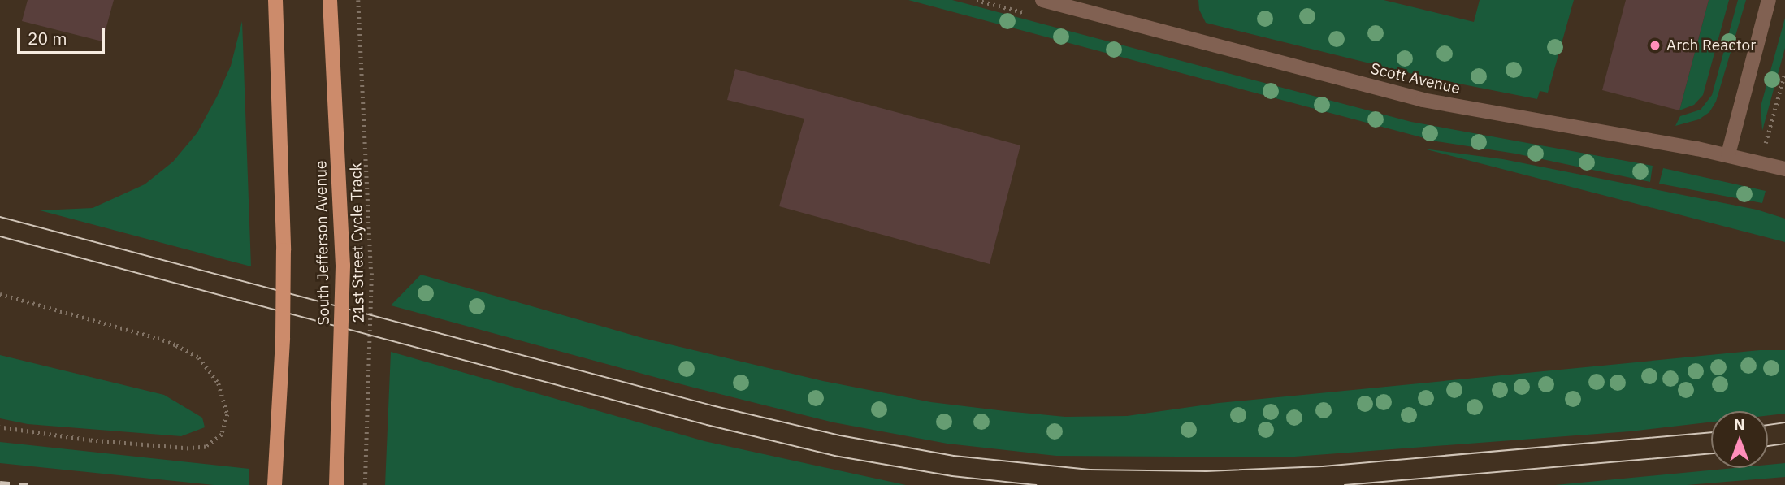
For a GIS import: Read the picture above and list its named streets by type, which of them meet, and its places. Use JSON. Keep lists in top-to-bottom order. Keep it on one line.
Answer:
{"streets":{"main road":["South Jefferson Avenue"],"street":["Scott Avenue"],"path":["21st Street Cycle Track"]},"places":["Arch Reactor"],"scale_bar":"20 m","north":"top"}
